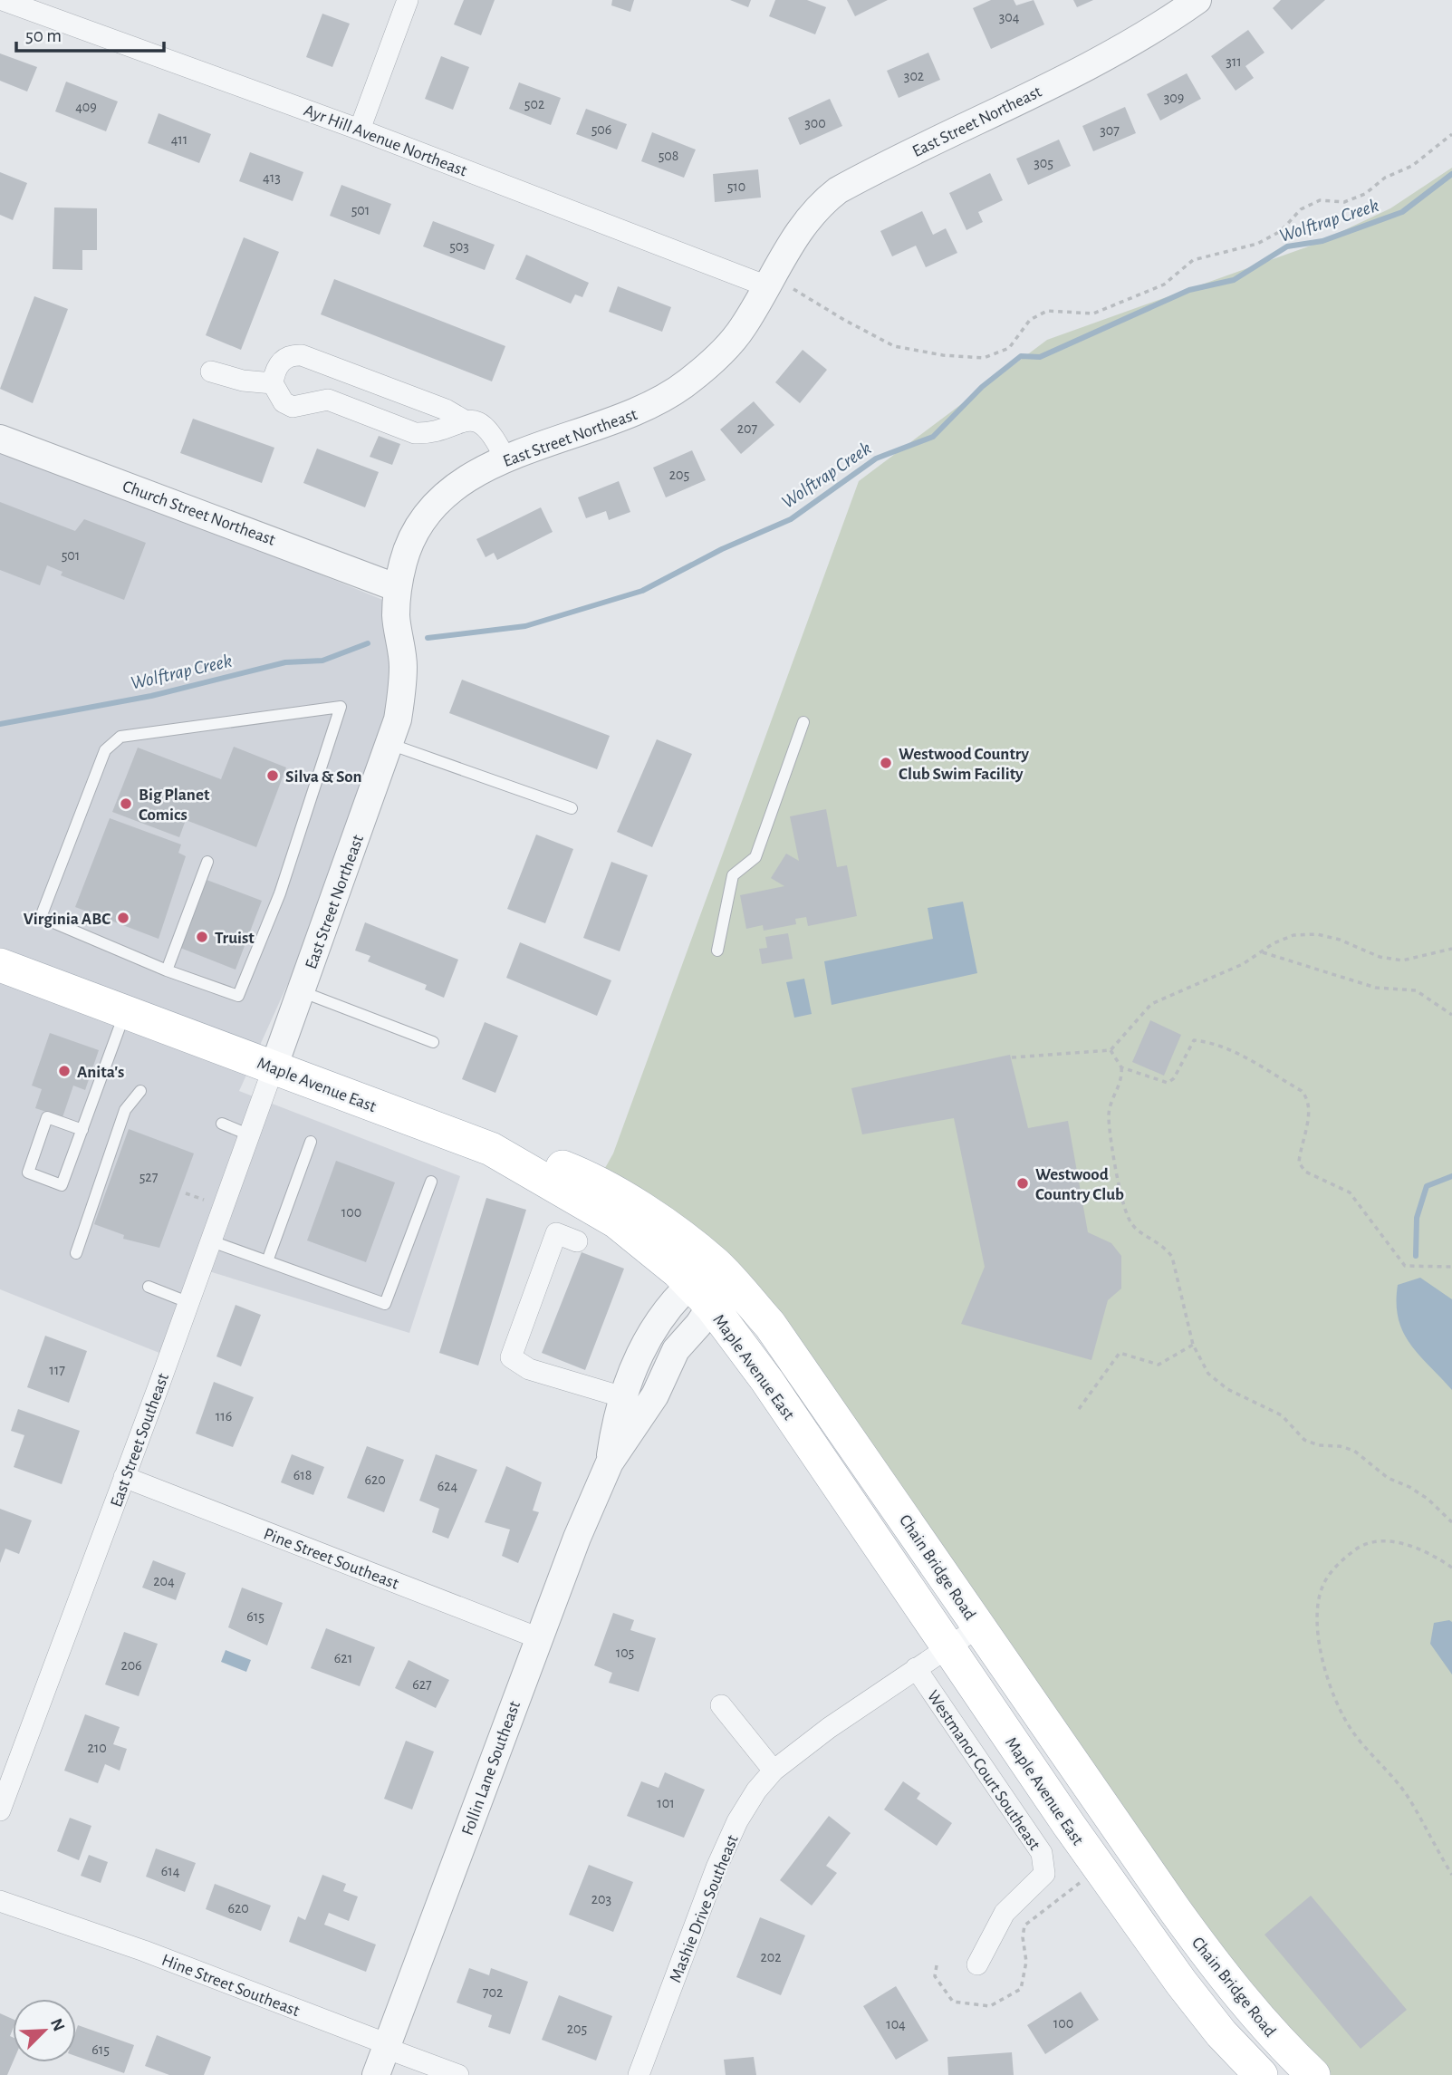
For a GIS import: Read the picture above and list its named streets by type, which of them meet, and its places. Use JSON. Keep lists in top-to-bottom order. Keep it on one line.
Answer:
{"streets":{"main road":["Maple Avenue East","Chain Bridge Road"],"street":["East Street Northeast","Ayr Hill Avenue Northeast","Church Street Northeast","East Street Southeast","Pine Street Southeast","Follin Lane Southeast","Westmanor Court Southeast","Mashie Drive Southeast","Hine Street Southeast"]},"crossings":[["East Street Northeast","Ayr Hill Avenue Northeast"],["East Street Northeast","Church Street Northeast"],["East Street Northeast","Maple Avenue East"],["East Street Northeast","East Street Southeast"],["Maple Avenue East","East Street Southeast"],["Maple Avenue East","Chain Bridge Road"],["Maple Avenue East","Follin Lane Southeast"],["Maple Avenue East","Mashie Drive Southeast"],["East Street Southeast","Pine Street Southeast"],["Pine Street Southeast","Follin Lane Southeast"],["Chain Bridge Road","Follin Lane Southeast"],["Chain Bridge Road","Mashie Drive Southeast"],["Follin Lane Southeast","Hine Street Southeast"],["Westmanor Court Southeast","Mashie Drive Southeast"]],"water":["Wolftrap Creek"],"places":["Westwood Country Club Swim Facility","Silva & Son","Big Planet Comics","Virginia ABC","Truist","Anita's","Westwood Country Club"],"house_numbers":["304","311","302","309","502","409","300","506","307","411","508","305","413","510","501","503","207","205","501","527","100","117","116","618","620","624","204","615","105","621","206","627","210","101","614","203","620","202","702","100","104","205","615"],"scale_bar":"50 m","north":"top right"}
